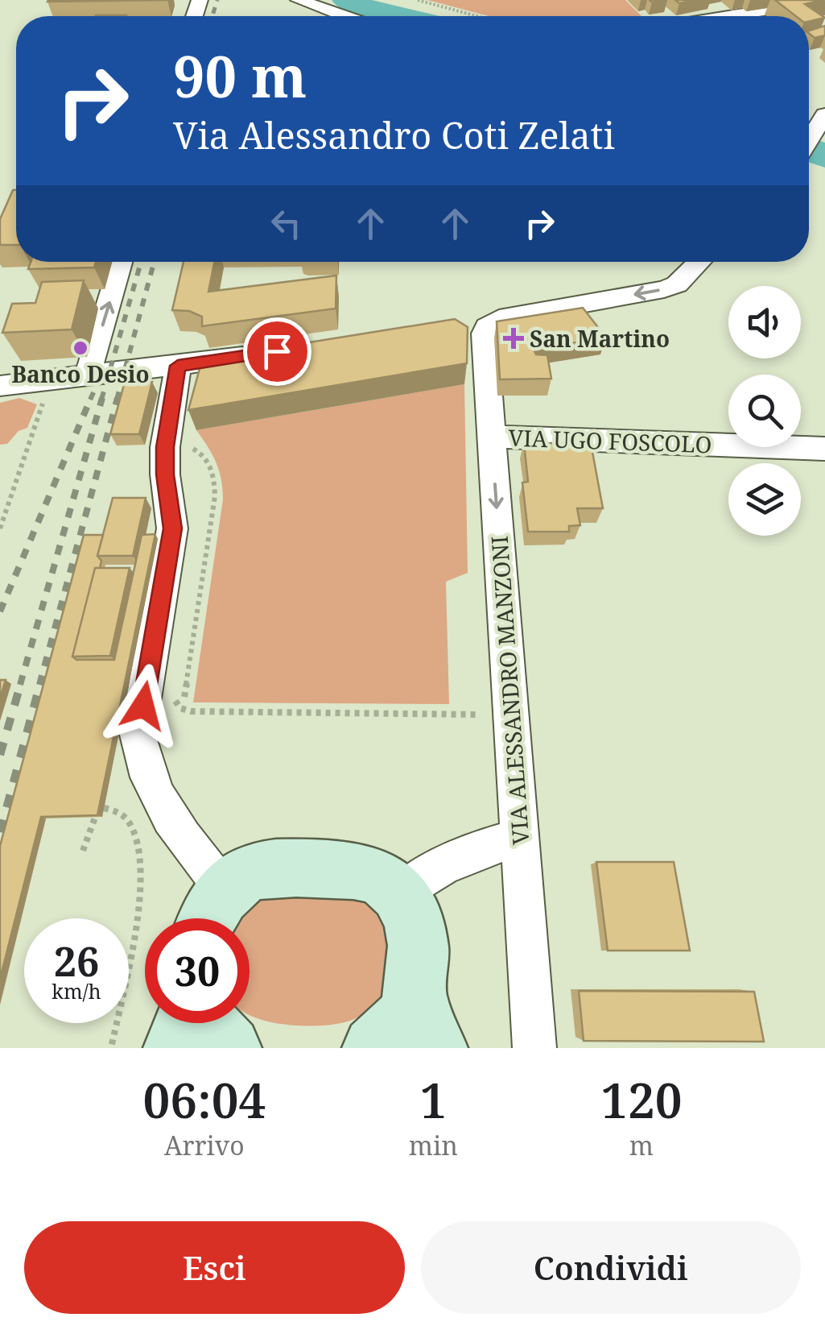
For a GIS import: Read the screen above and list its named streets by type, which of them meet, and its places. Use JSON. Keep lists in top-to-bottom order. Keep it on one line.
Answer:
{"streets":{"street":["VIA UGO FOSCOLO","VIA ALESSANDRO MANZONI"]},"crossings":[["VIA UGO FOSCOLO","VIA ALESSANDRO MANZONI"]],"places":{"health":["San Martino"],"other":["Banco Desio"]},"page":{"turn":["90 m","Via Alessandro Coti Zelati"],"speed":"26 km/h","limit":"30","eta":["06:04","Arrivo","1","min","120","m"],"buttons":["Esci","Condividi"]}}
